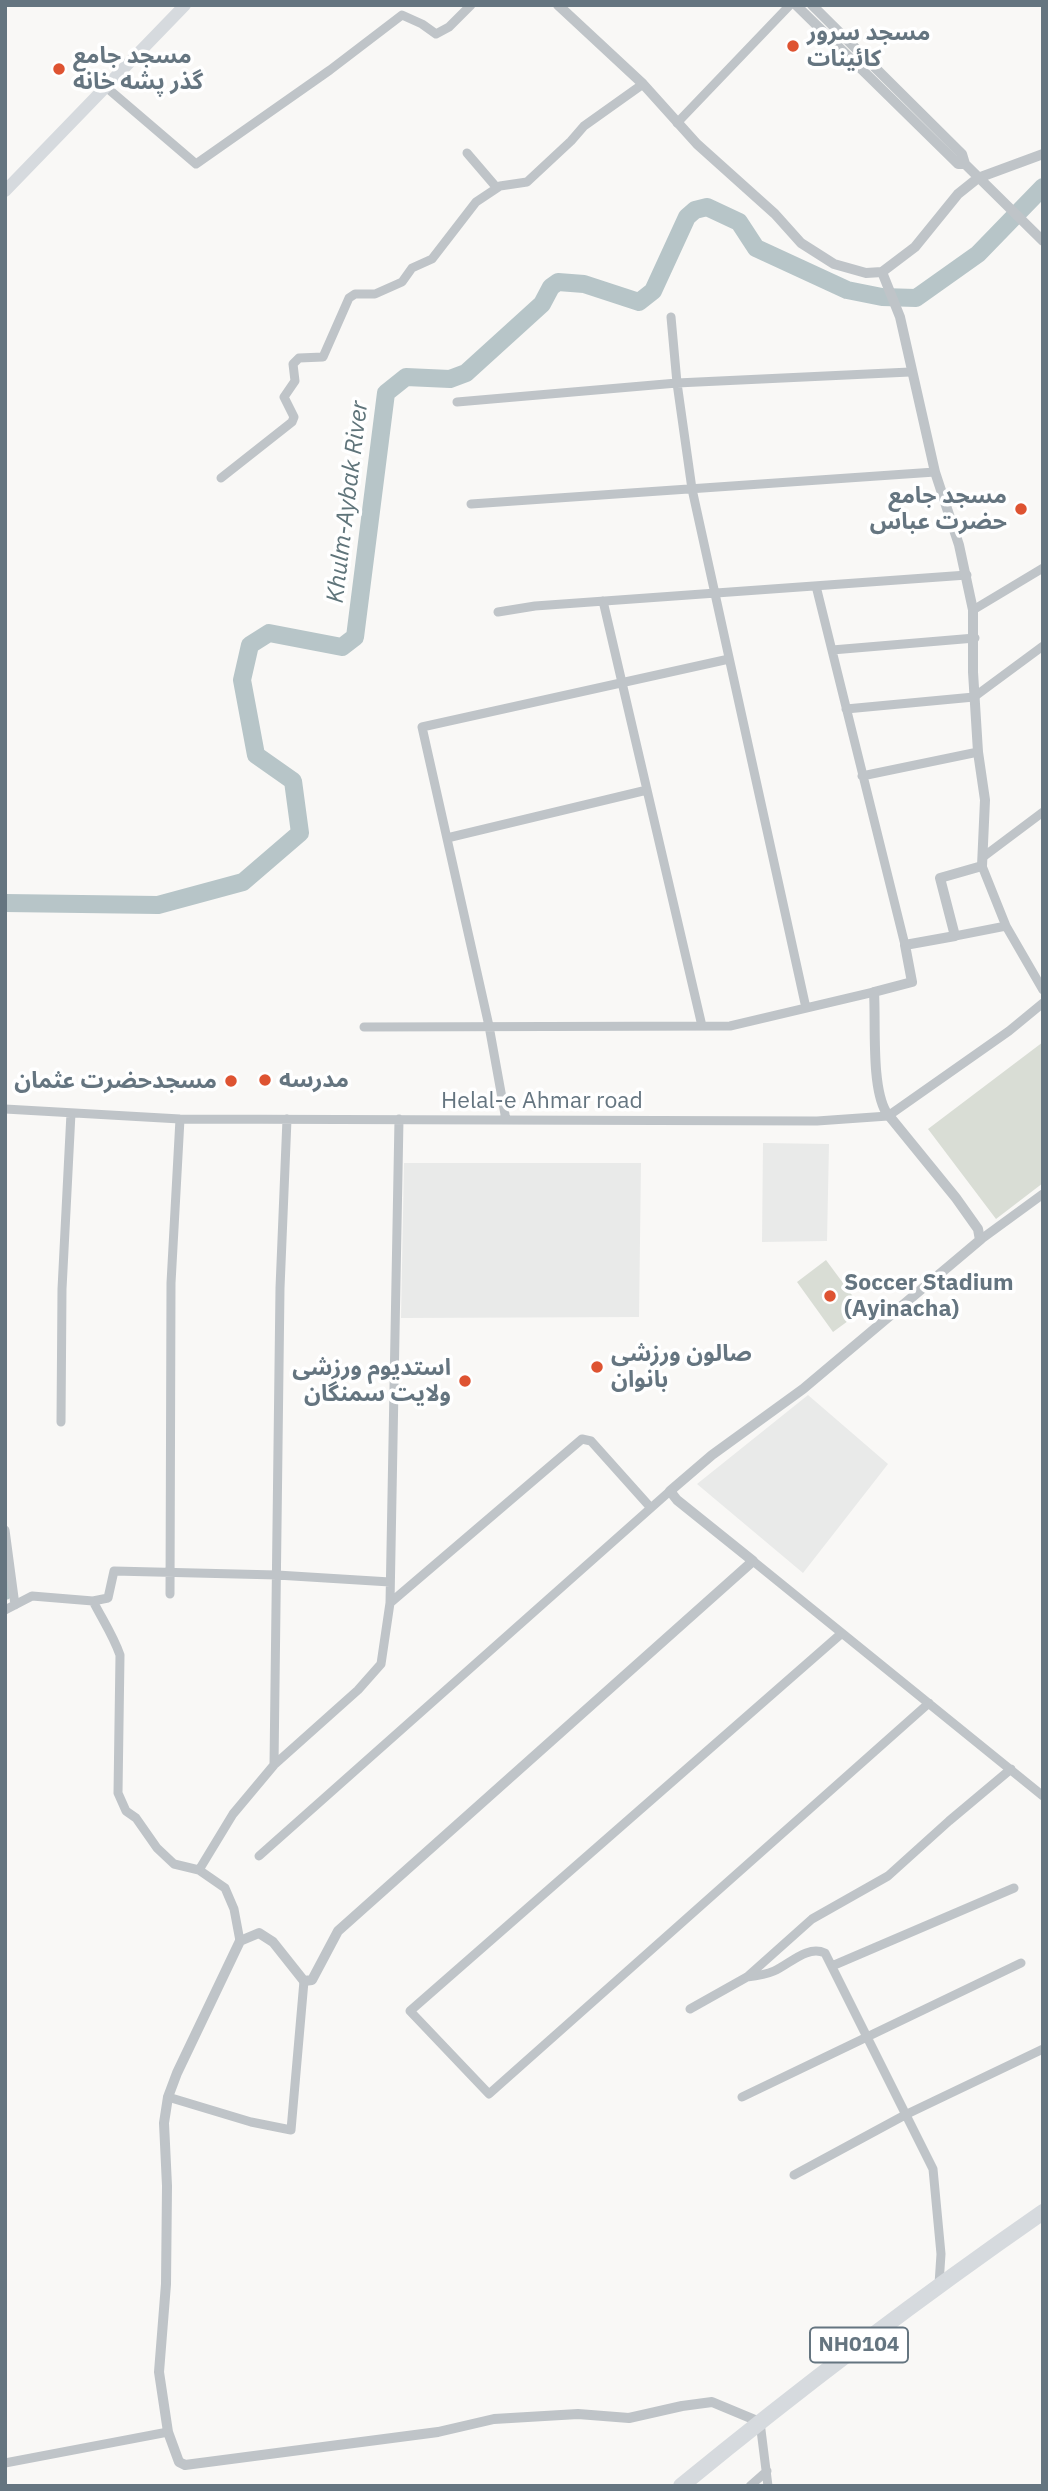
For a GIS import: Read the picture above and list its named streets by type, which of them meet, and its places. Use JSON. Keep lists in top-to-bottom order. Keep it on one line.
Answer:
{"streets":{"highway":["NH0104"],"street":["Helal-e Ahmar road"]},"water":["Khulm-Aybak River"],"places":["مسجد سرور کائینات","مسجد جامع گذر پشه خانه","مسجد جامع حضرت عباس","مدرسه","مسجدحضرت عثمان","Soccer Stadium (Ayinacha)","صالون ورزشی بانوان","استدیوم ورزشی ولایت سمنگان"]}
